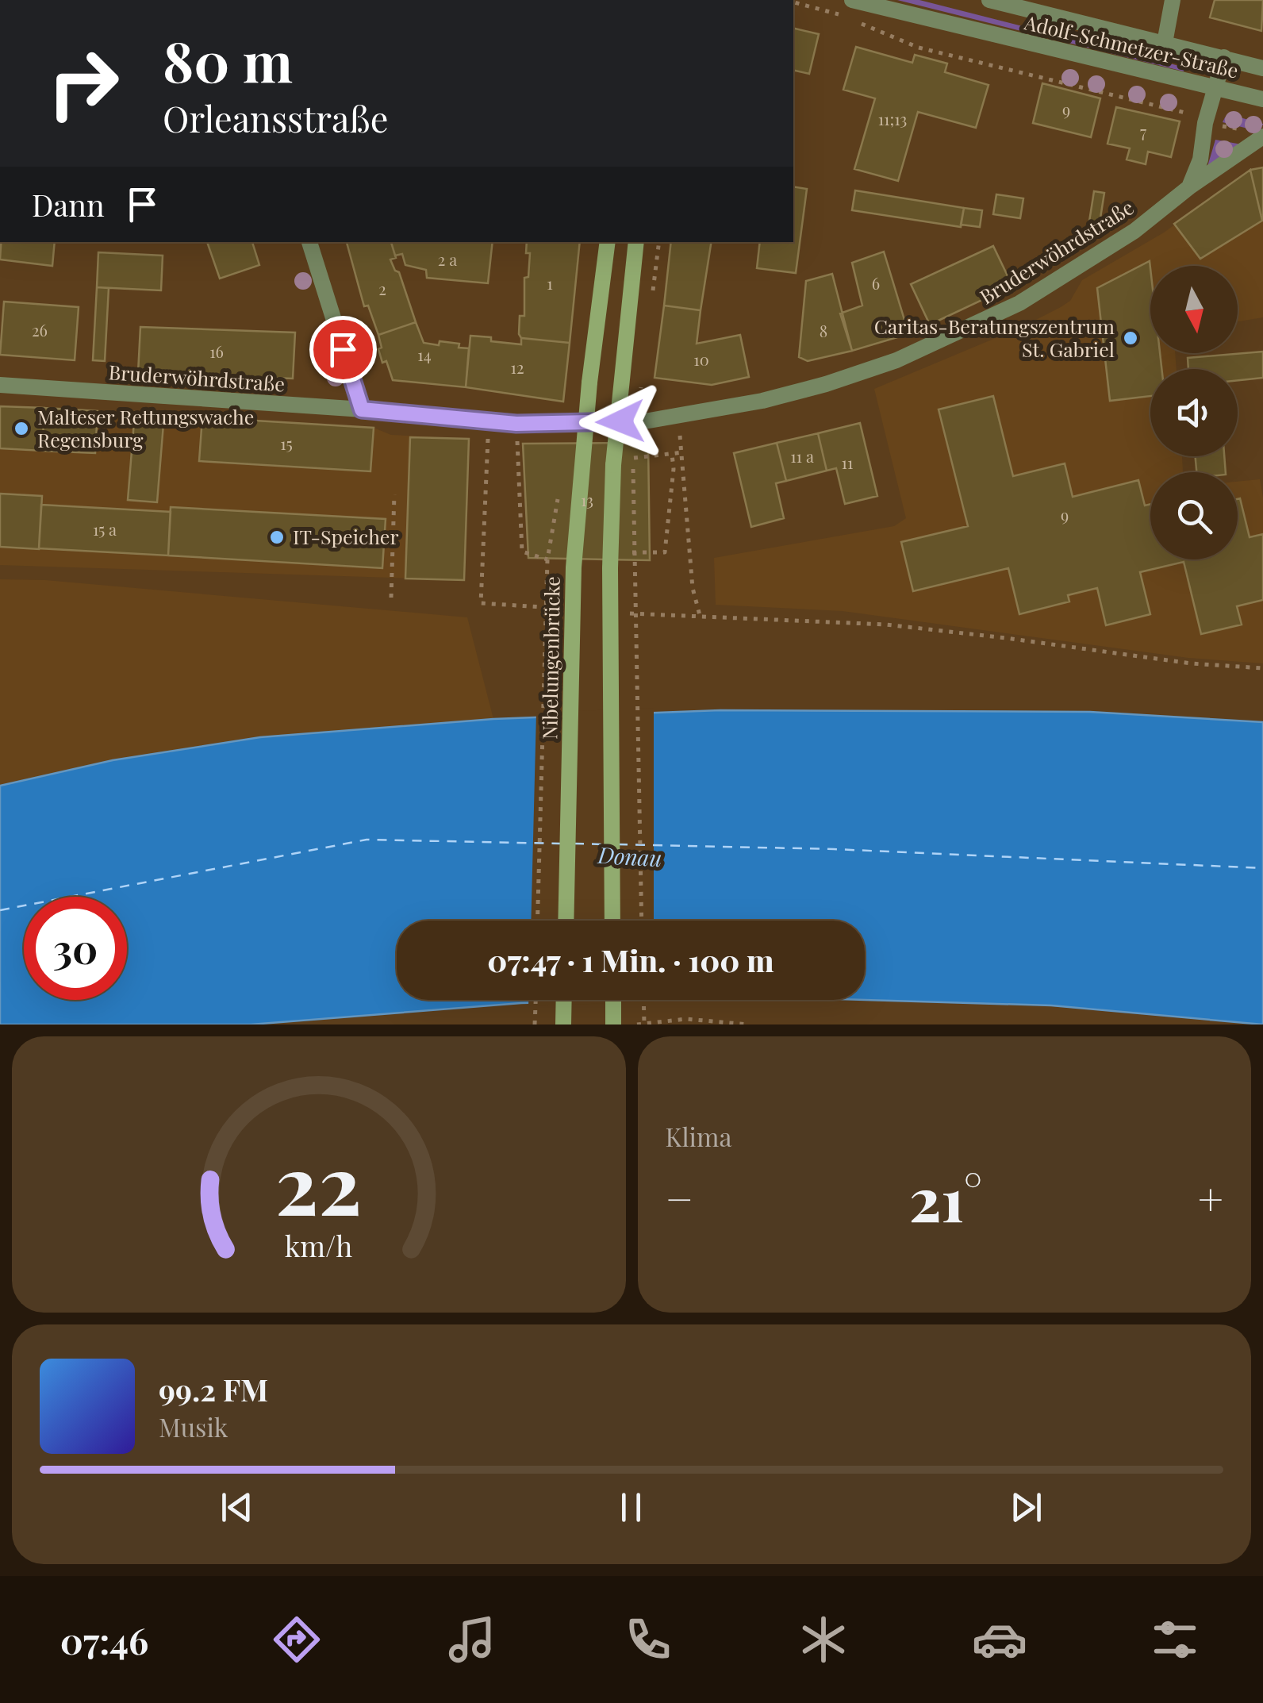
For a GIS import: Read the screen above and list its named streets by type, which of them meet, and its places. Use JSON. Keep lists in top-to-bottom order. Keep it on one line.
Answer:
{"streets":{"main road":["Nibelungenbrücke"],"street":["Adolf-Schmetzer-Straße","Bruderwöhrdstraße"]},"water":["Donau"],"places":["Caritas-Beratungszentrum St. Gabriel","Malteser Rettungswache Regensburg","IT-Speicher"],"house_numbers":["9","11;13","7","2 a","1","6","2","26","8","16","14","10","12","15","11 a","11","13","9","15 a"],"north":"bottom","page":{"turn":["80 m","Orleansstraße"],"then":"Dann","limit":"30","trip":"07:47 · 1 Min. · 100 m","tile":"Klima","heat":["−","21°","+"],"song":["99.2 FM","Musik"],"tabs":"07:46","gauge":["22","km/h"]}}
